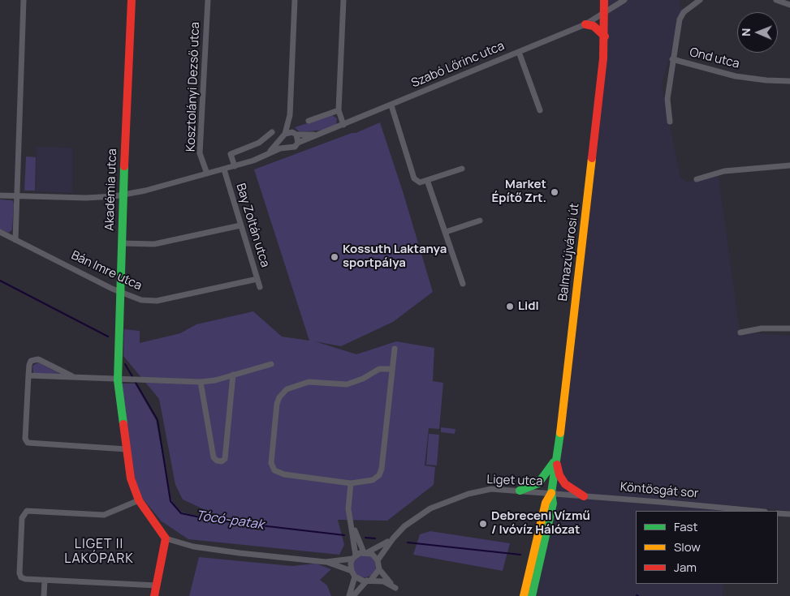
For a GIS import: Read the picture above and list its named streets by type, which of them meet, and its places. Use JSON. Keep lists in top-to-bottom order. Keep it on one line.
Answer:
{"streets":{"main road":["Akadémia utca","Balmazújvárosi út"],"street":["Ond utca","Szabó Lőrinc utca","Kosztolányi Dezső utca","Bay Zoltán utca","Bán Imre utca","Liget utca","Köntösgát sor"]},"crossings":[["Szabó Lőrinc utca","Balmazújvárosi út"],["Akadémia utca","Bán Imre utca"],["Bay Zoltán utca","Bán Imre utca"],["Balmazújvárosi út","Liget utca"],["Balmazújvárosi út","Köntösgát sor"],["Liget utca","Köntösgát sor"]],"districts":["LIGET II LAKÓPARK"],"water":["Tócó-patak"],"places":["Market Építő Zrt.","Kossuth Laktanya sportpálya","Lidl","Debreceni Vízmű / Ivóvíz Hálózat"],"legend":["Fast","Slow","Jam"],"north":"left"}
